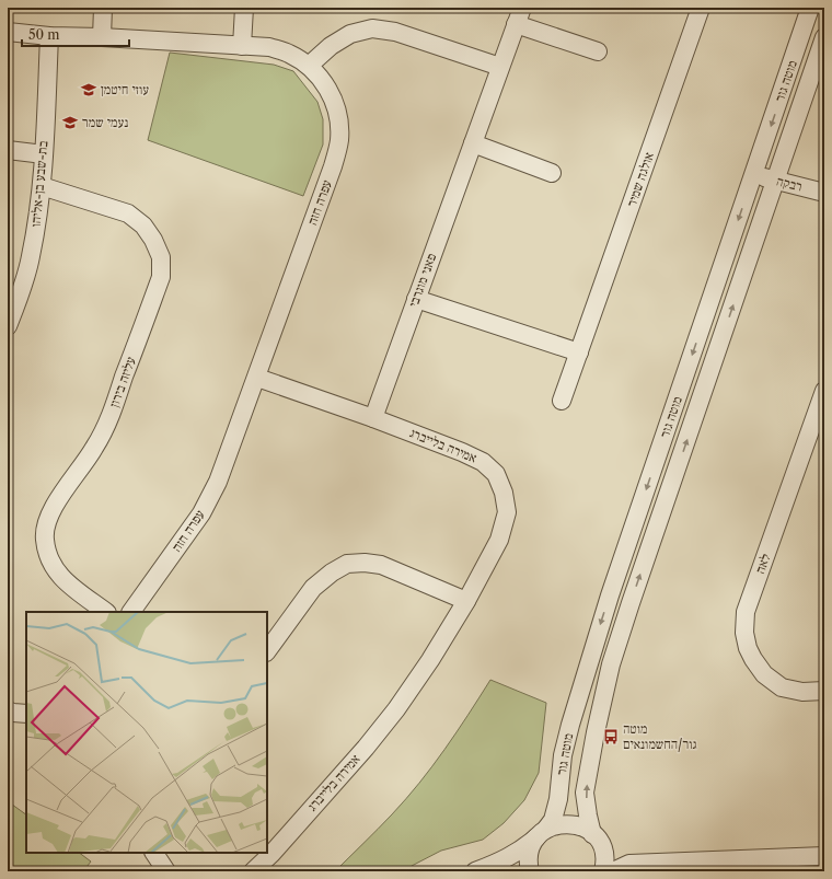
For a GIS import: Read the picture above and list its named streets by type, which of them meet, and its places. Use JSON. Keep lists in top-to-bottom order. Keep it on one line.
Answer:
{"streets":{"street":["מוטה גור","אולגה שמיר","בת-שבע בן-אליהו","רבקה","עפרה חזה","פאני מוגרבי","עליזה בירון","אמירה בלייברג","לאה"]},"crossings":[["מוטה גור","רבקה"],["בת-שבע בן-אליהו","עפרה חזה"],["בת-שבע בן-אליהו","עליזה בירון"],["עפרה חזה","אמירה בלייברג"],["פאני מוגרבי","אמירה בלייברג"]],"places":{"school or university":["עוזי חיטמן","נעמי שמר"],"bus stop":["מוטה גור/החשמונאים"]},"scale_bar":"50 m"}
